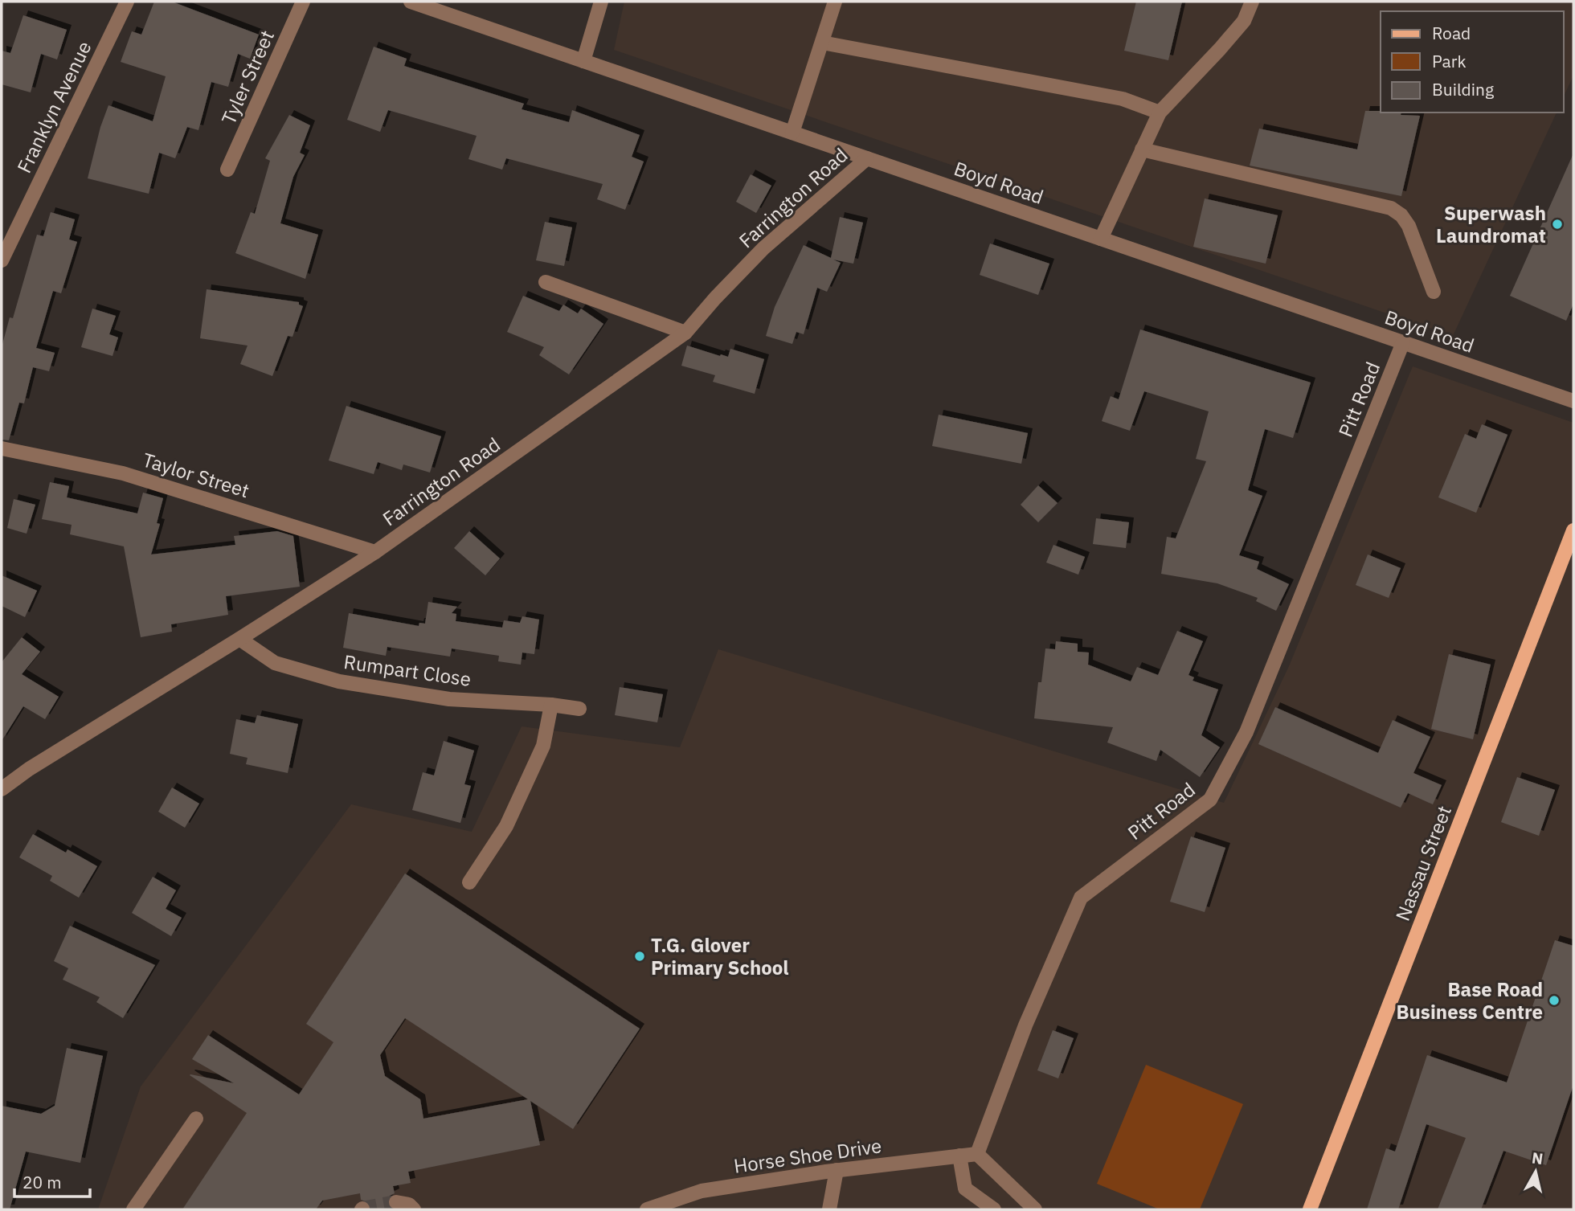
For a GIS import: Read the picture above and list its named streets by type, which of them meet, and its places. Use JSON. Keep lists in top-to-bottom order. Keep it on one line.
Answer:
{"streets":{"main road":["Nassau Street"],"street":["Tyler Street","Franklyn Avenue","Boyd Road","Farrington Road","Pitt Road","Taylor Street","Rumpart Close","Horse Shoe Drive"]},"crossings":[["Boyd Road","Farrington Road"],["Boyd Road","Pitt Road"],["Farrington Road","Taylor Street"],["Farrington Road","Rumpart Close"],["Pitt Road","Horse Shoe Drive"]],"places":["Superwash Laundromat","T.G. Glover Primary School","Base Road Business Centre"],"legend":["Road","Park","Building"],"scale_bar":"20 m","north":"top"}
